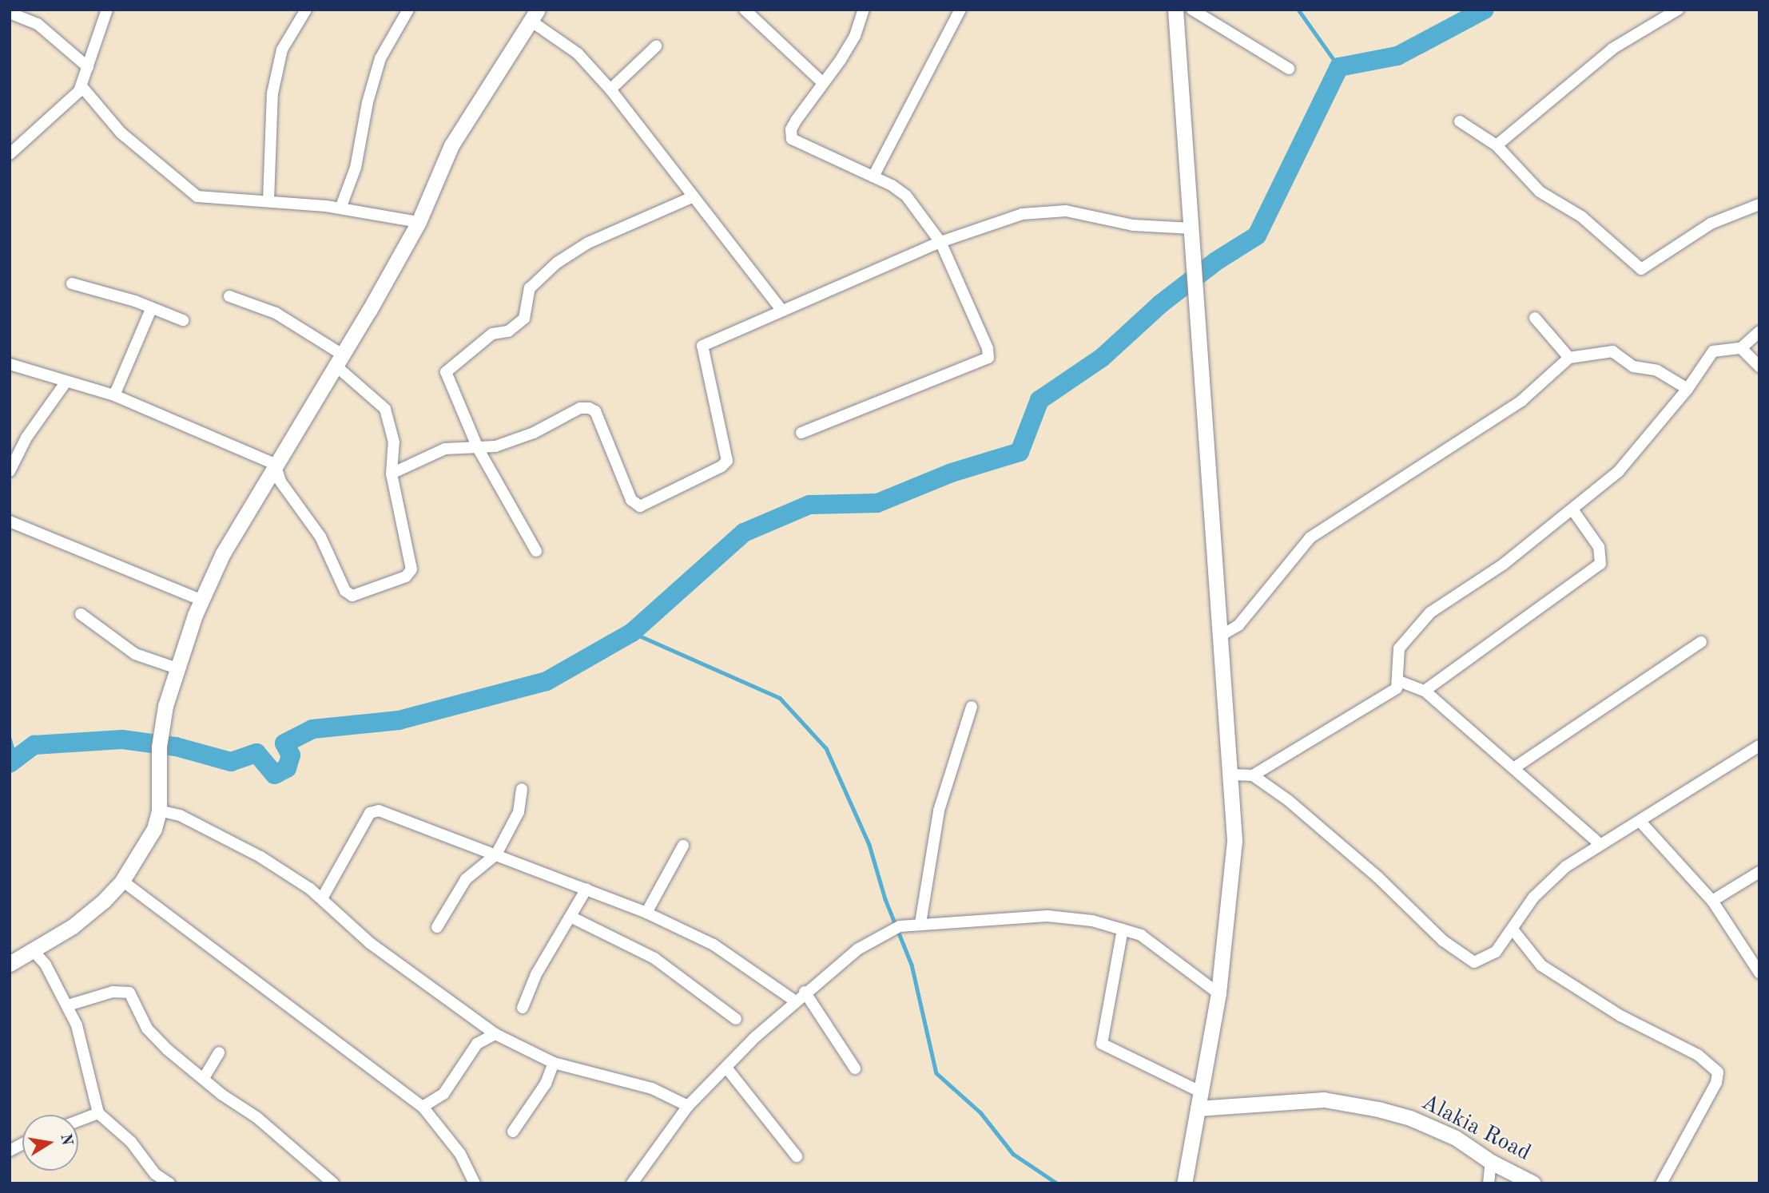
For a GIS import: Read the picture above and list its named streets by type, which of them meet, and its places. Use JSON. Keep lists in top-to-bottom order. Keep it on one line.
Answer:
{"streets":{"street":["Alakia Road"]},"north":"right"}
